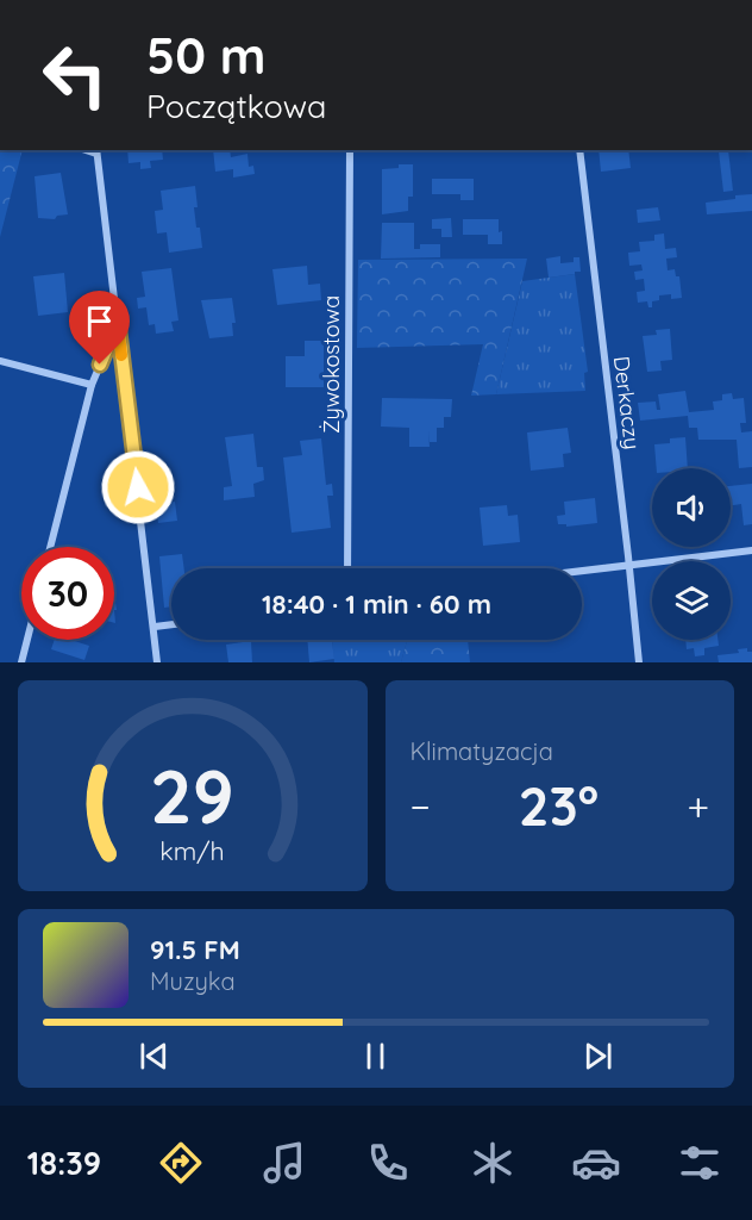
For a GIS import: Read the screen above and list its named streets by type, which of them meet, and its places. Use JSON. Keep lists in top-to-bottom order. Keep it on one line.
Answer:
{"streets":{"street":["Żywokostowa","Derkaczy"]},"page":{"turn":["50 m","Początkowa"],"limit":"30","trip":"18:40 · 1 min · 60 m","tile":"Klimatyzacja","heat":["−","23°","+"],"song":["91.5 FM","Muzyka"],"tabs":"18:39","gauge":["29","km/h"]}}
